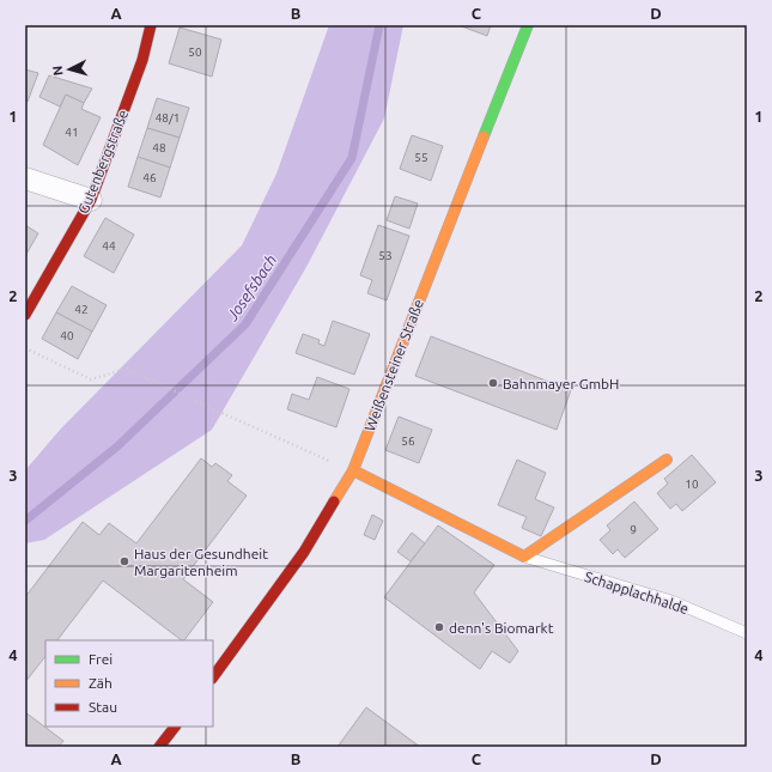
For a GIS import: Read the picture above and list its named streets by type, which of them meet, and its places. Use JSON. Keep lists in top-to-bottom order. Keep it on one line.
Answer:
{"streets":{"main road":["Gutenbergstraße","Weißensteiner Straße","Schapplachhalde"]},"crossings":[["Weißensteiner Straße","Schapplachhalde"]],"water":["Josefsbach"],"places":["Bahnmayer GmbH","Haus der Gesundheit Margaritenheim","denn's Biomarkt"],"house_numbers":["50","48/1","41","48","55","46","44","53","42","40","56","10","9"],"legend":["Frei","Zäh","Stau"],"north":"left","grid":{"columns":["A","B","C","D"],"rows":["1","2","3","4"]}}
